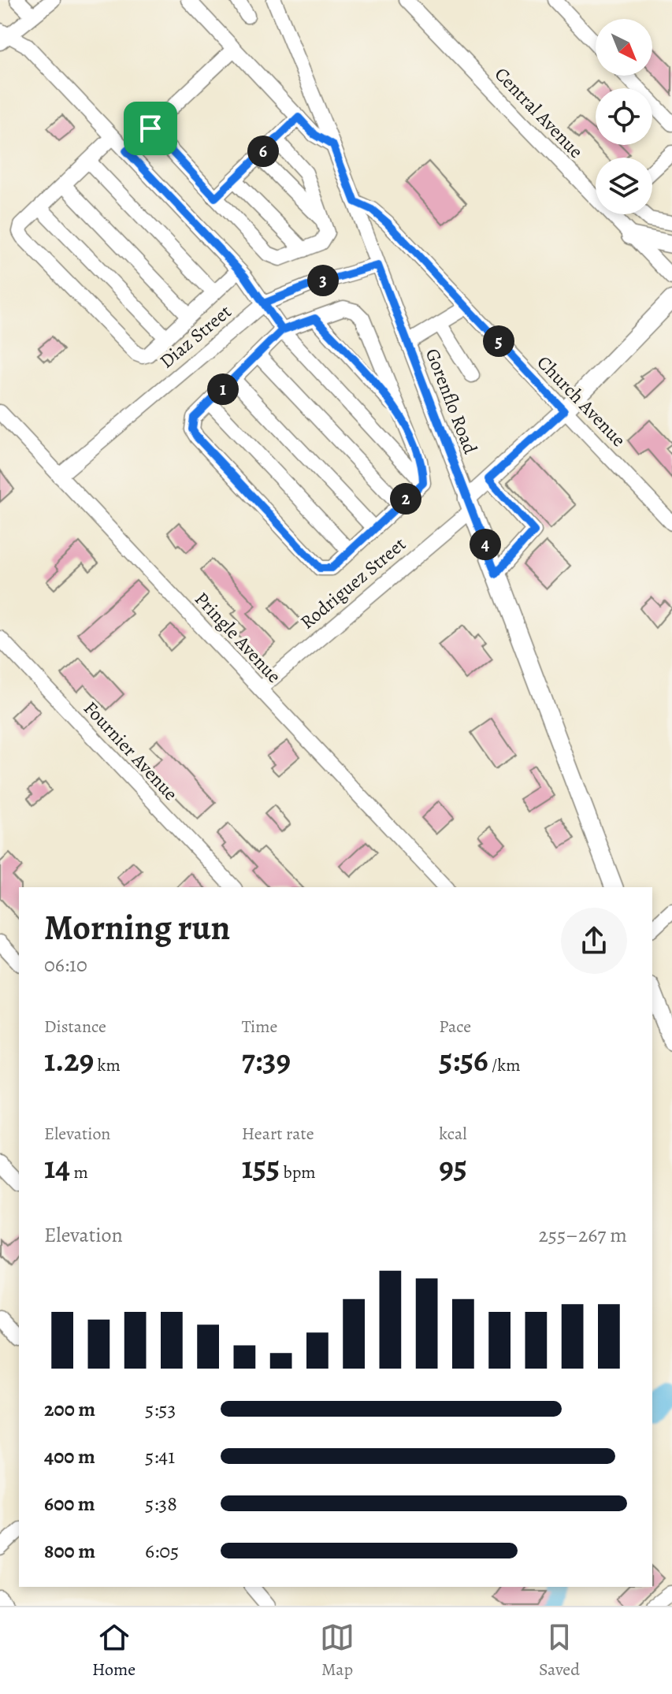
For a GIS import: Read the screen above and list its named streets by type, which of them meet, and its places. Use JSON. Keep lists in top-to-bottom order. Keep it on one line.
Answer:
{"streets":{"main road":["Gorenflo Road","Rodriguez Street"],"street":["Central Avenue","Diaz Street","Church Avenue","Pringle Avenue","Fournier Avenue"]},"crossings":[["Diaz Street","Gorenflo Road"],["Diaz Street","Pringle Avenue"],["Gorenflo Road","Church Avenue"],["Gorenflo Road","Rodriguez Street"],["Church Avenue","Rodriguez Street"],["Rodriguez Street","Pringle Avenue"]],"north":"bottom right","page":{"pins":["6","3","5","1","2","4"],"heading":["Morning run","06:10"],"stats":[["Distance","1.29 km"],["Time","7:39"],["Pace","5:56 /km"],["Elevation","14 m"],["Heart rate","155 bpm"],["kcal","95"]],"chart":["Elevation","255–267 m"],"list":[{"name":"200 m","note":"5:53"},{"name":"400 m","note":"5:41"},{"name":"600 m","note":"5:38"},{"name":"800 m","note":"6:05"}],"tabs":["Home","Map","Saved"]}}
